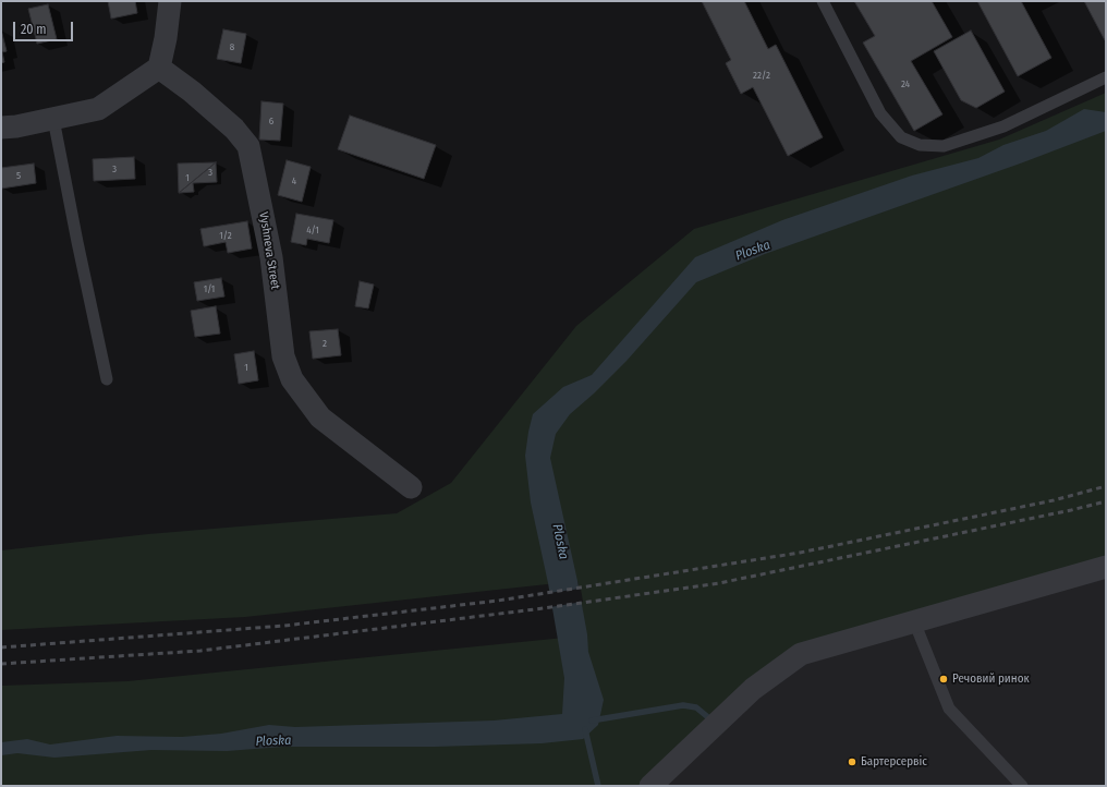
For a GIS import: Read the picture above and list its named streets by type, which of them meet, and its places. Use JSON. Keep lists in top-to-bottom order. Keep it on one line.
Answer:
{"streets":{"street":["Vyshneva Street"]},"water":["Ploska"],"places":["Речовий ринок","Бартерсервіс"],"house_numbers":["8","22/2","24","6","3","3","5","1","4","4/1","1/2","1/1","2","1"],"scale_bar":"20 m"}
